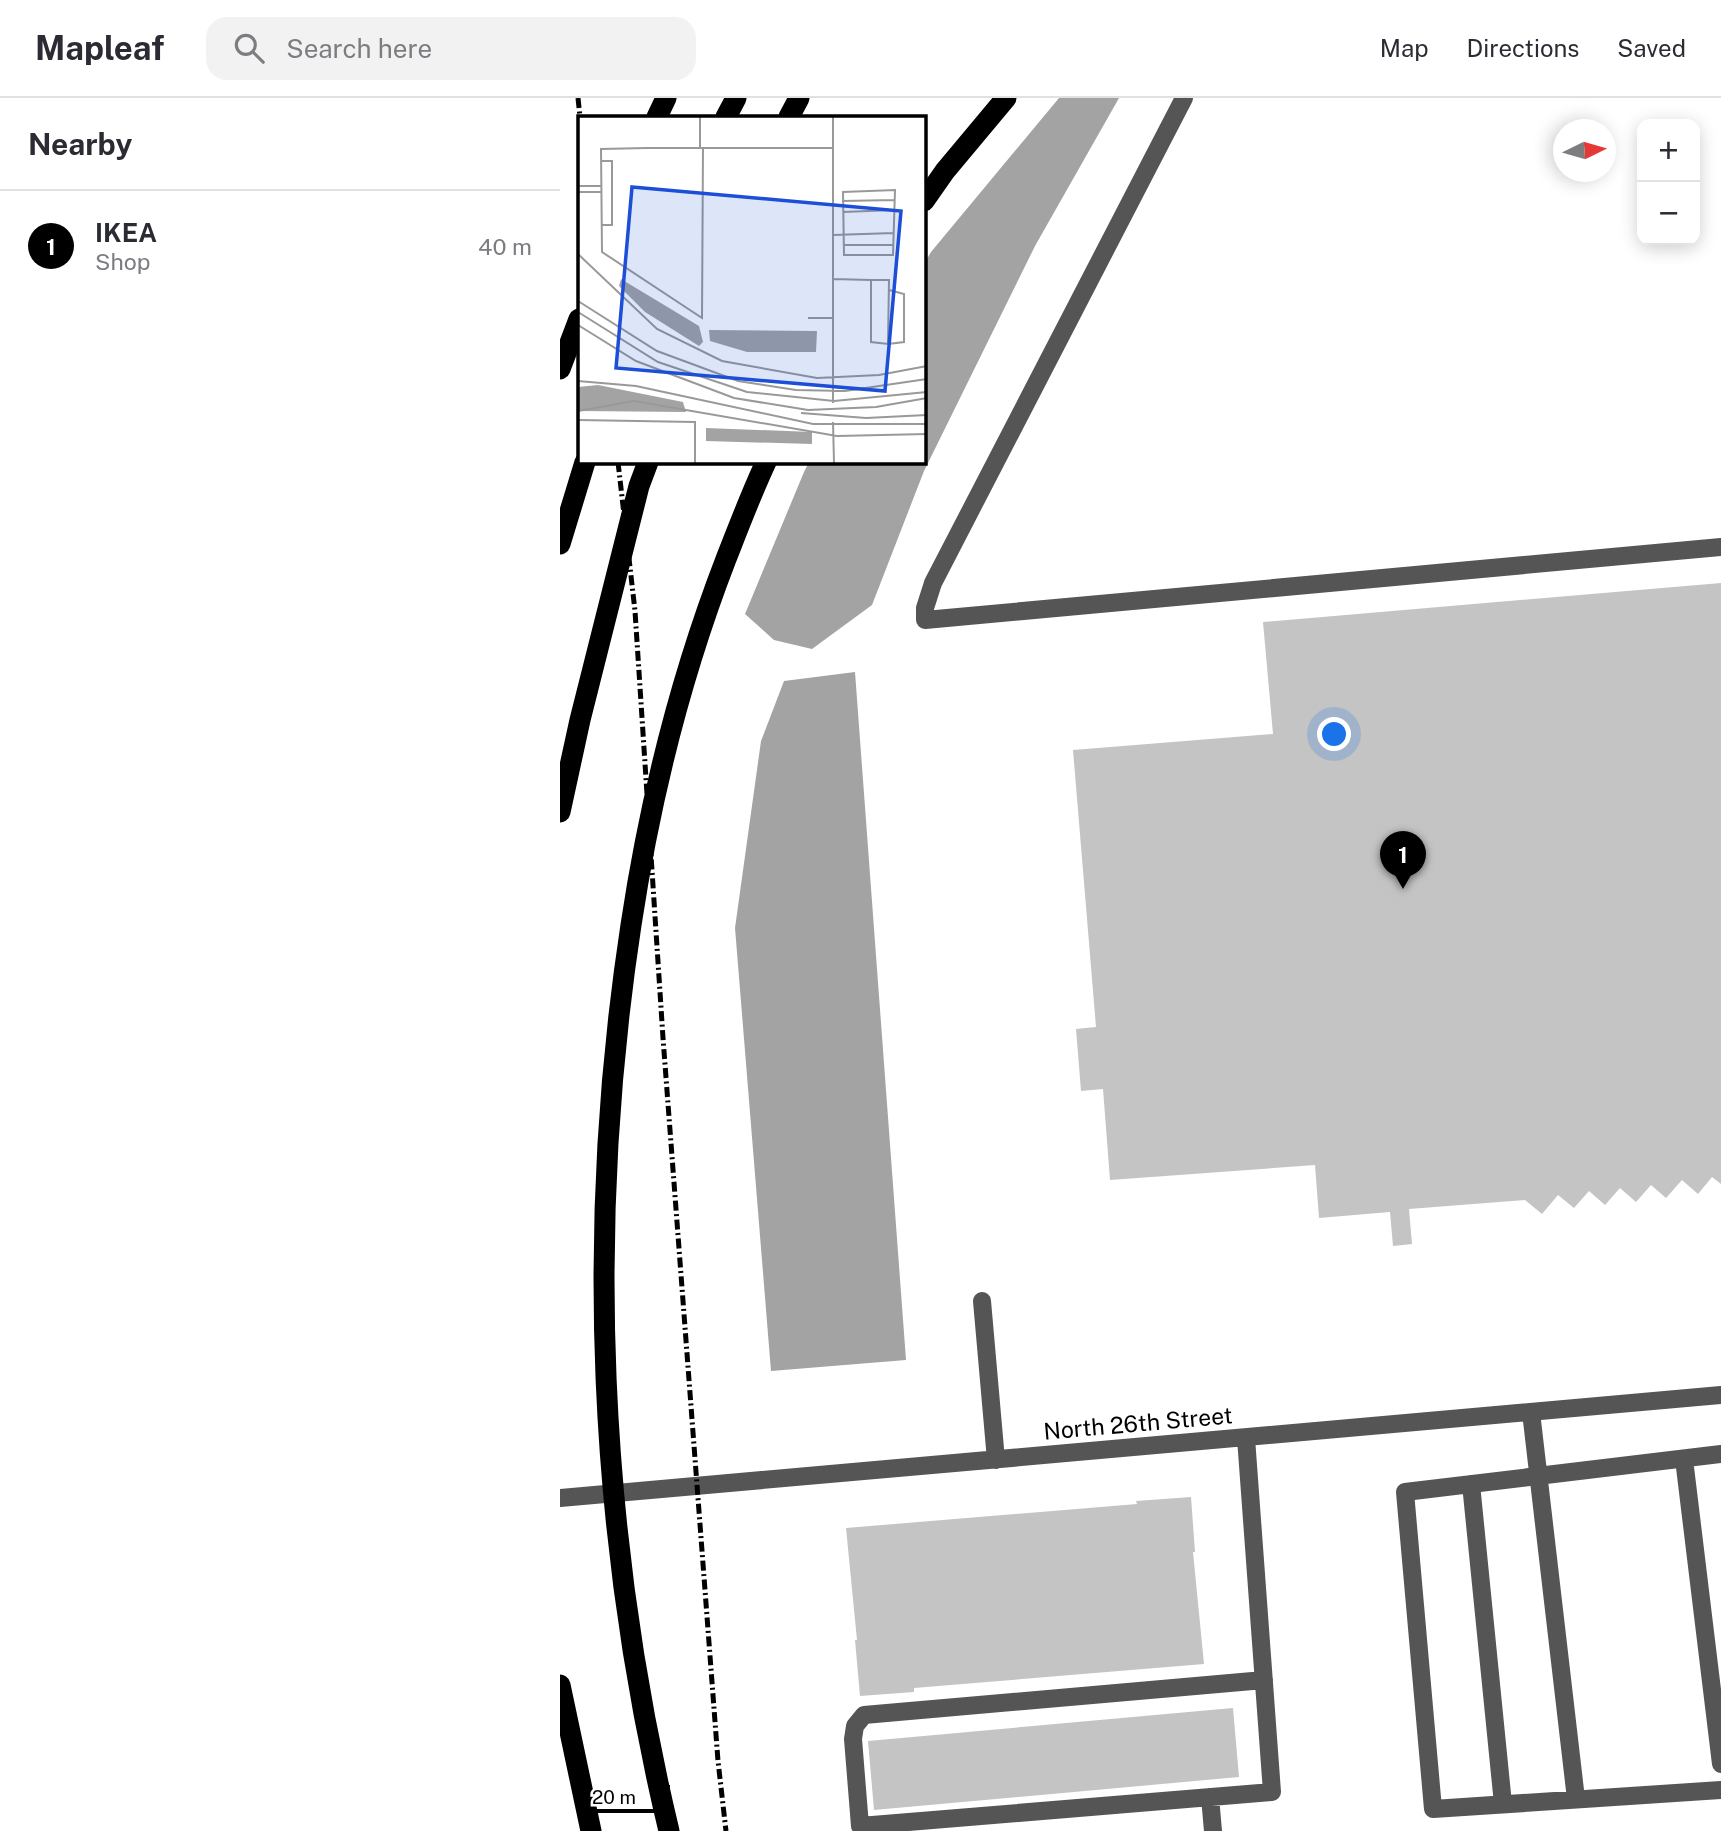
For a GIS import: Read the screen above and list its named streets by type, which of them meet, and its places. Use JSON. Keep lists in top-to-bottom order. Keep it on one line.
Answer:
{"streets":{"street":["North 26th Street"]},"scale_bar":"20 m","north":"right","page":{"header":"Mapleaf","search":"Search here","nav":["Map","Directions","Saved"],"heading":"Nearby","map_buttons":["+","−"],"list":[{"mark":"1","name":"IKEA","note":"Shop","value":"40 m"}],"pins":"1","scale":"20 m"}}
